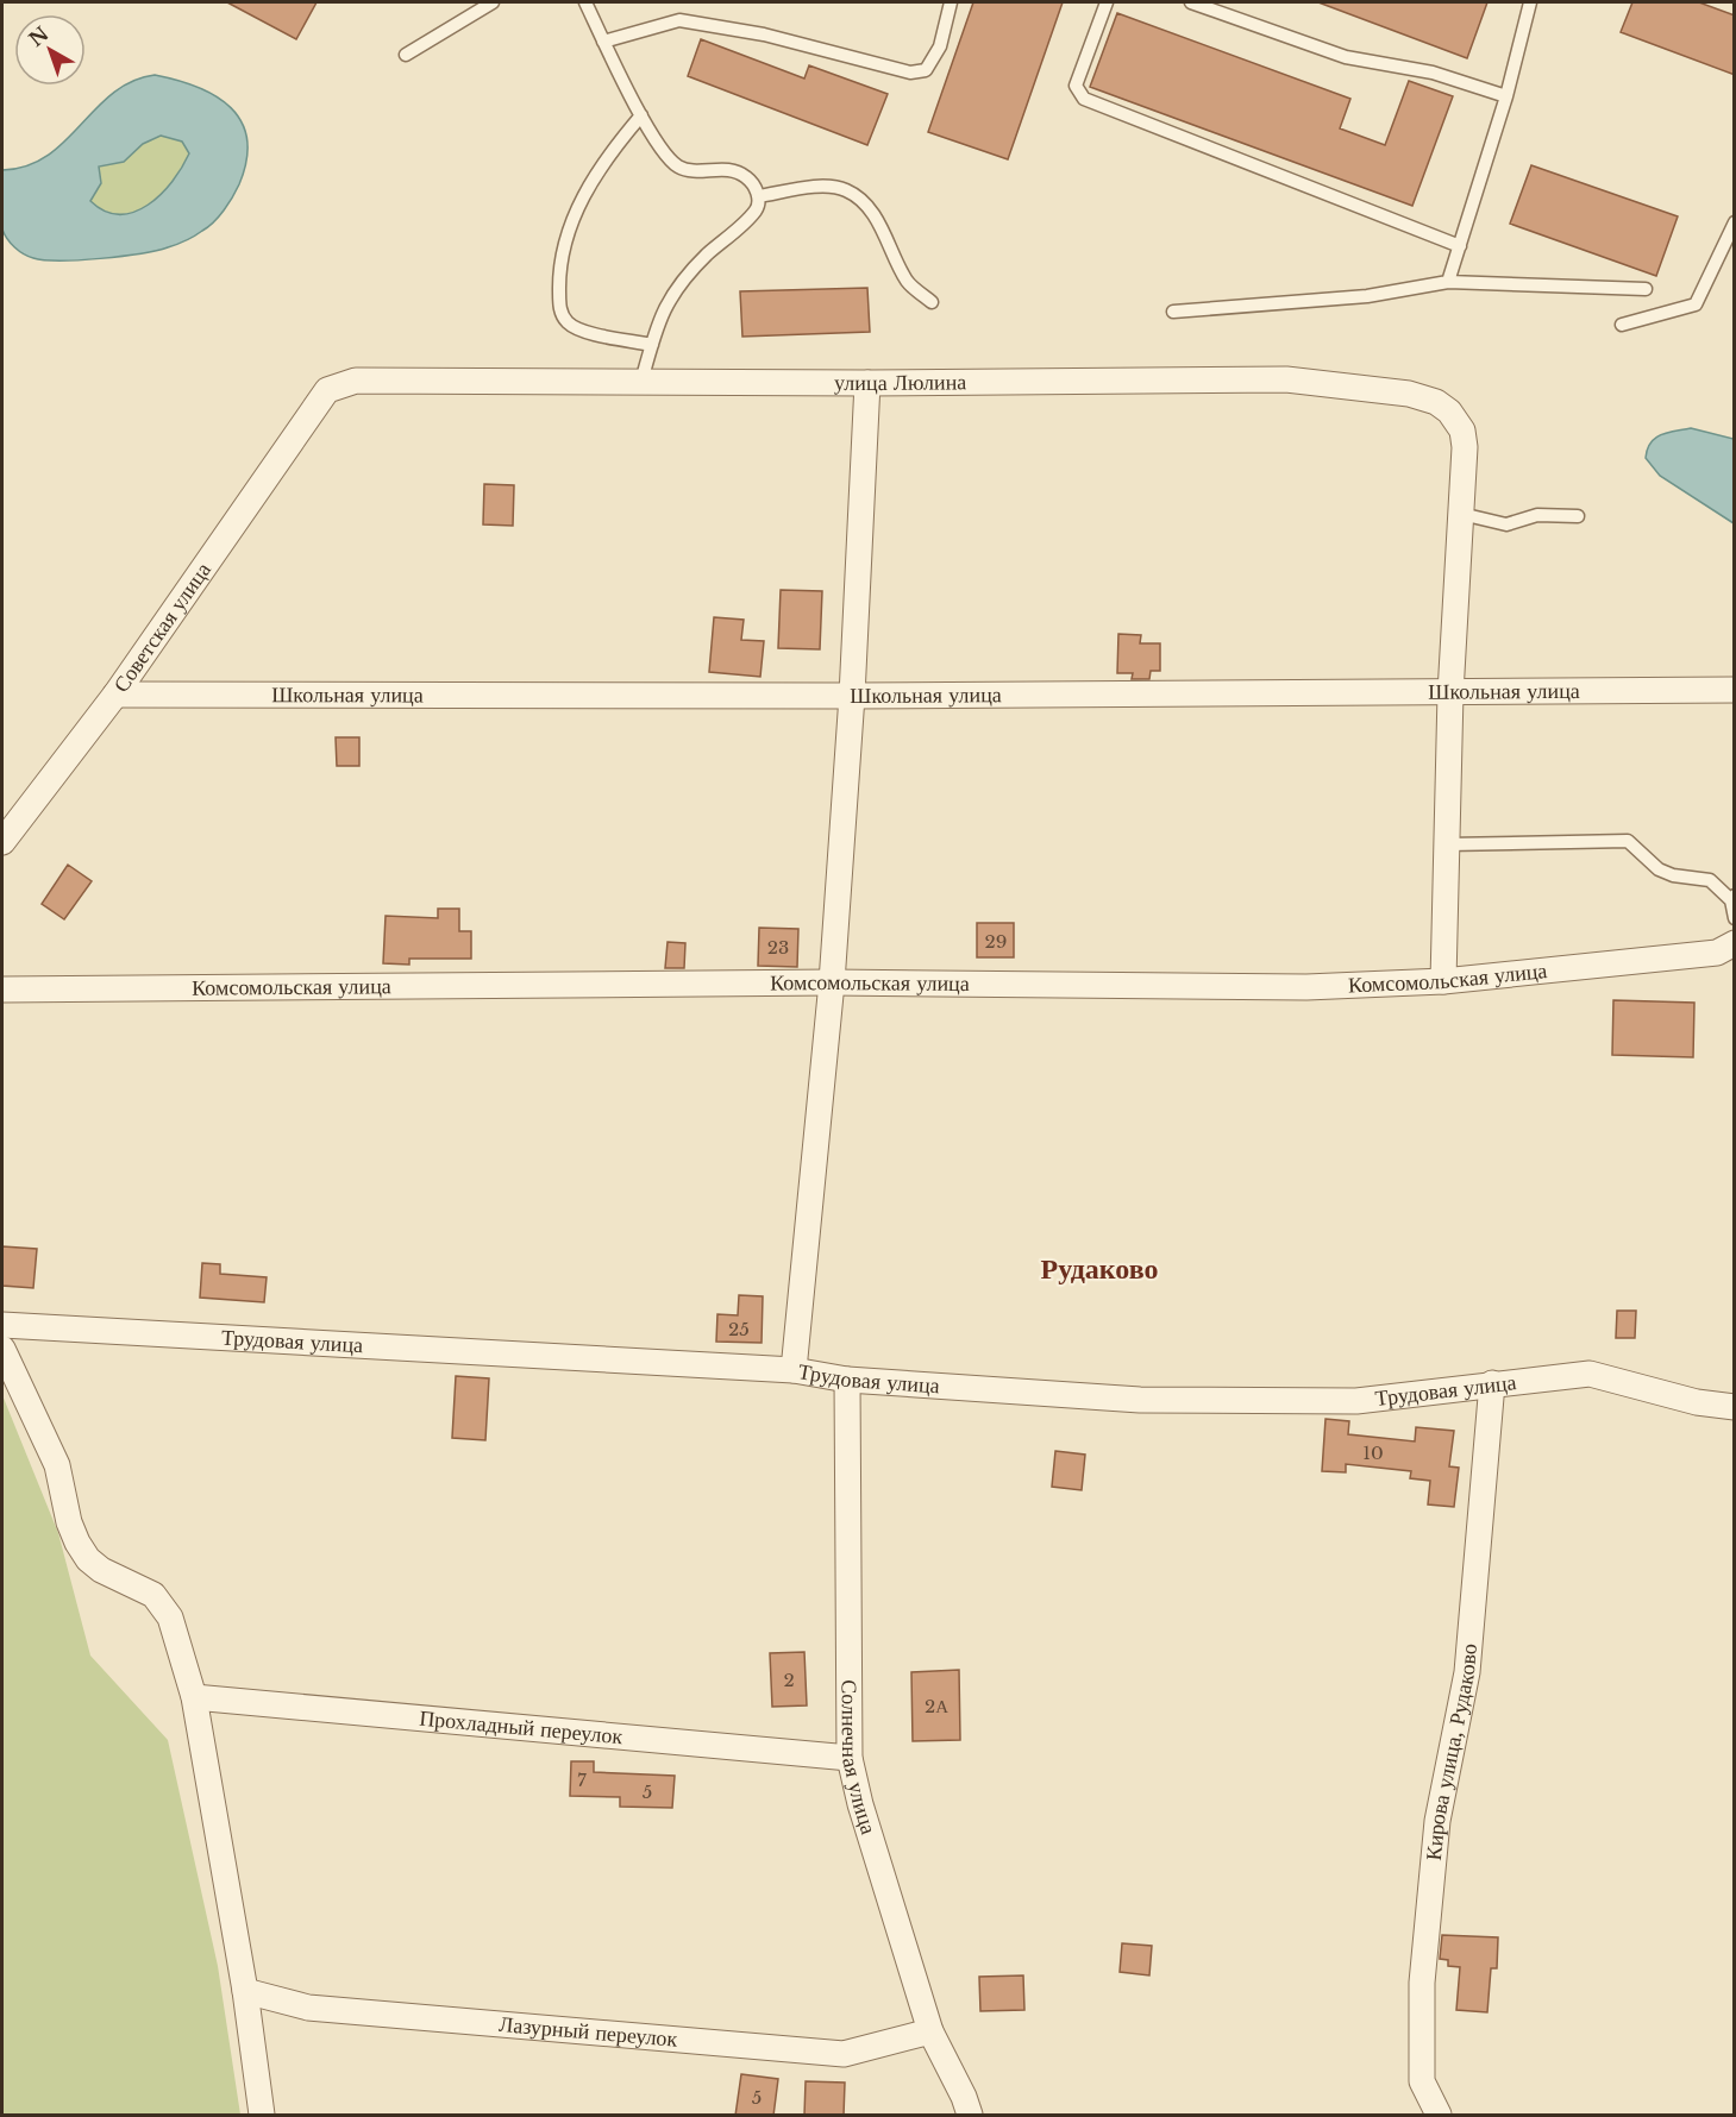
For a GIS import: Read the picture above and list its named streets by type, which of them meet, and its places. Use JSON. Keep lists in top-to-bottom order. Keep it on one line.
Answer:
{"streets":{"street":["улица Люлина","Советская улица","Школьная улица","Комсомольская улица","Трудовая улица","Прохладный переулок","Кирова улица, Рудаково","Солнечная улица","Лазурный переулок"]},"crossings":[["улица Люлина","Советская улица"],["Советская улица","Школьная улица"],["Трудовая улица","Кирова улица, Рудаково"],["Трудовая улица","Солнечная улица"],["Прохладный переулок","Солнечная улица"],["Солнечная улица","Лазурный переулок"]],"districts":["Рудаково"],"house_numbers":["29","23","25","10","2","2А","7","5","5"],"north":"top left"}
